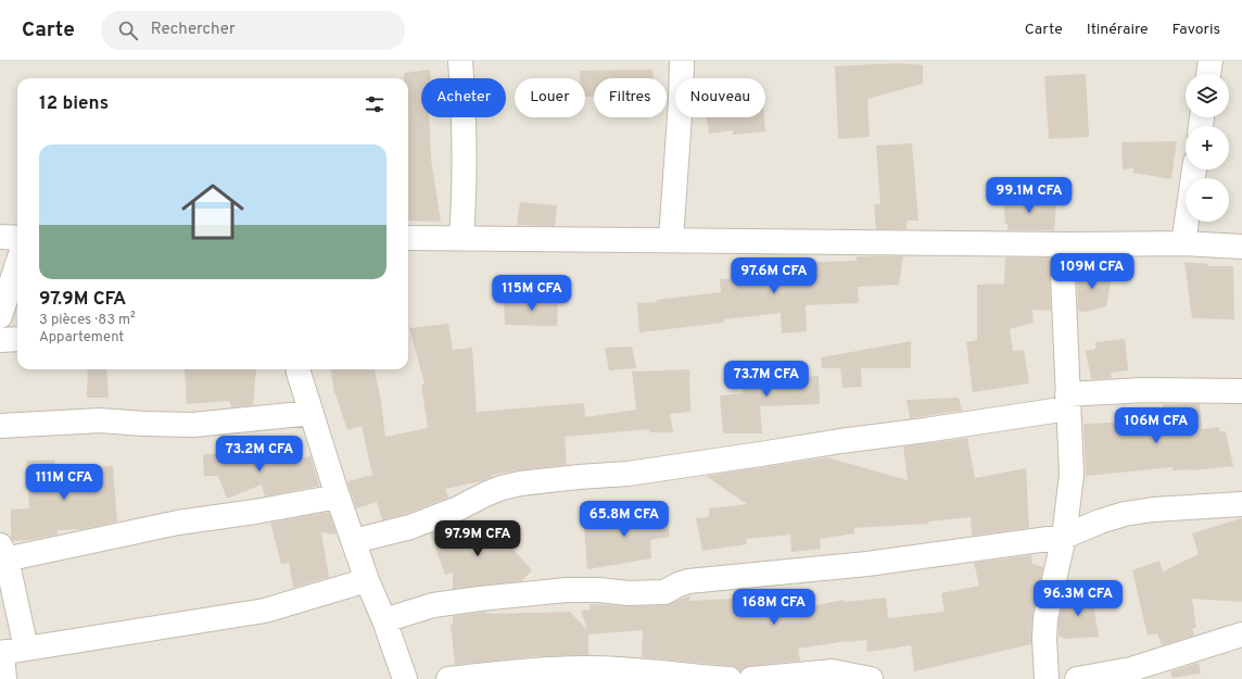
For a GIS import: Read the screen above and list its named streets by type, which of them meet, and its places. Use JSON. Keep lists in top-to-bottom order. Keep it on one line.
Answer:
{"page":{"header":"Carte","search":"Rechercher","nav":["Carte","Itinéraire","Favoris"],"map_buttons":["+","−"],"chip":["Acheter","Louer","Filtres","Nouveau"],"heading":"12 biens","list":[{"name":"97.9M CFA","note":"3 pièces · 83 m² · Appartement"}],"price":["99.1M CFA","109M CFA","97.6M CFA","115M CFA","73.7M CFA","106M CFA","73.2M CFA","111M CFA","65.8M CFA","97.9M CFA","96.3M CFA","168M CFA"]}}
